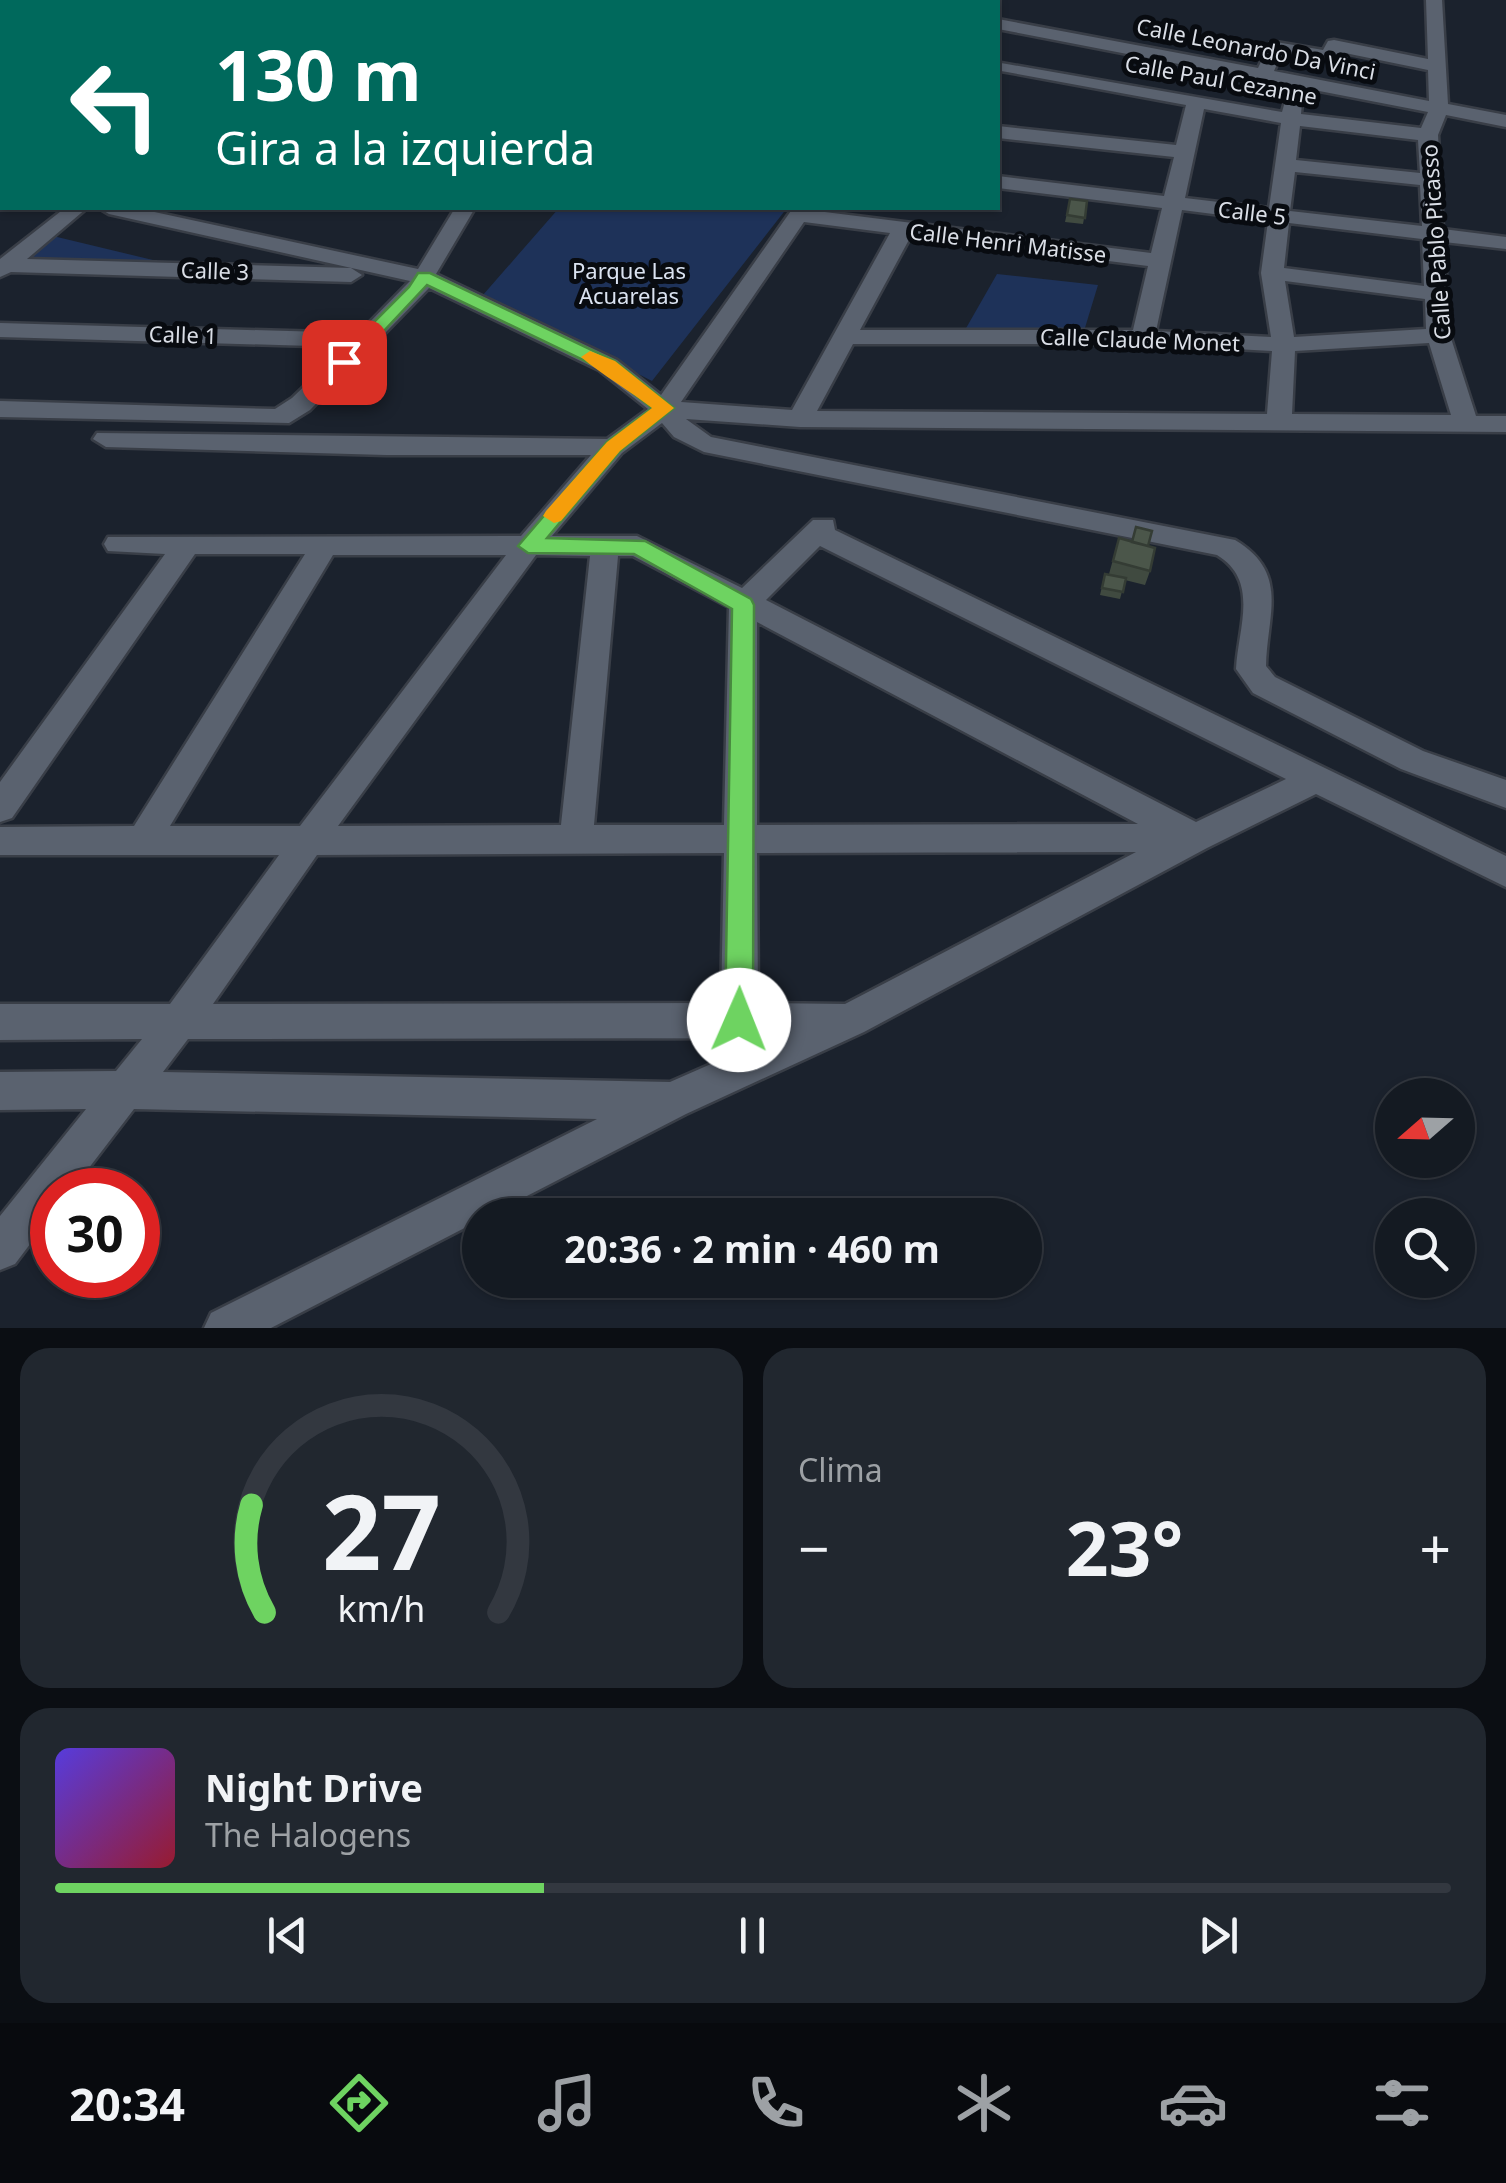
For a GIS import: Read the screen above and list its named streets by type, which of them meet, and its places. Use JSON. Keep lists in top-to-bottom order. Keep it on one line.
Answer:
{"streets":{"street":["Calle Leonardo Da Vinci","Calle Paul Cezanne","Calle 5","Calle Pablo Picasso","Calle Henri Matisse","Calle 3","Calle 1","Calle Claude Monet"]},"crossings":[["Calle Leonardo Da Vinci","Calle Paul Cezanne"],["Calle Leonardo Da Vinci","Calle Pablo Picasso"],["Calle Paul Cezanne","Calle Pablo Picasso"],["Calle 5","Calle Pablo Picasso"],["Calle Pablo Picasso","Calle Claude Monet"]],"parks":["Parque Las Acuarelas"],"north":"left","page":{"turn":["130 m","Gira a la izquierda"],"limit":"30","trip":"20:36 · 2 min · 460 m","tile":"Clima","heat":["−","23°","+"],"song":["Night Drive","The Halogens"],"tabs":"20:34","gauge":["27","km/h"]}}
